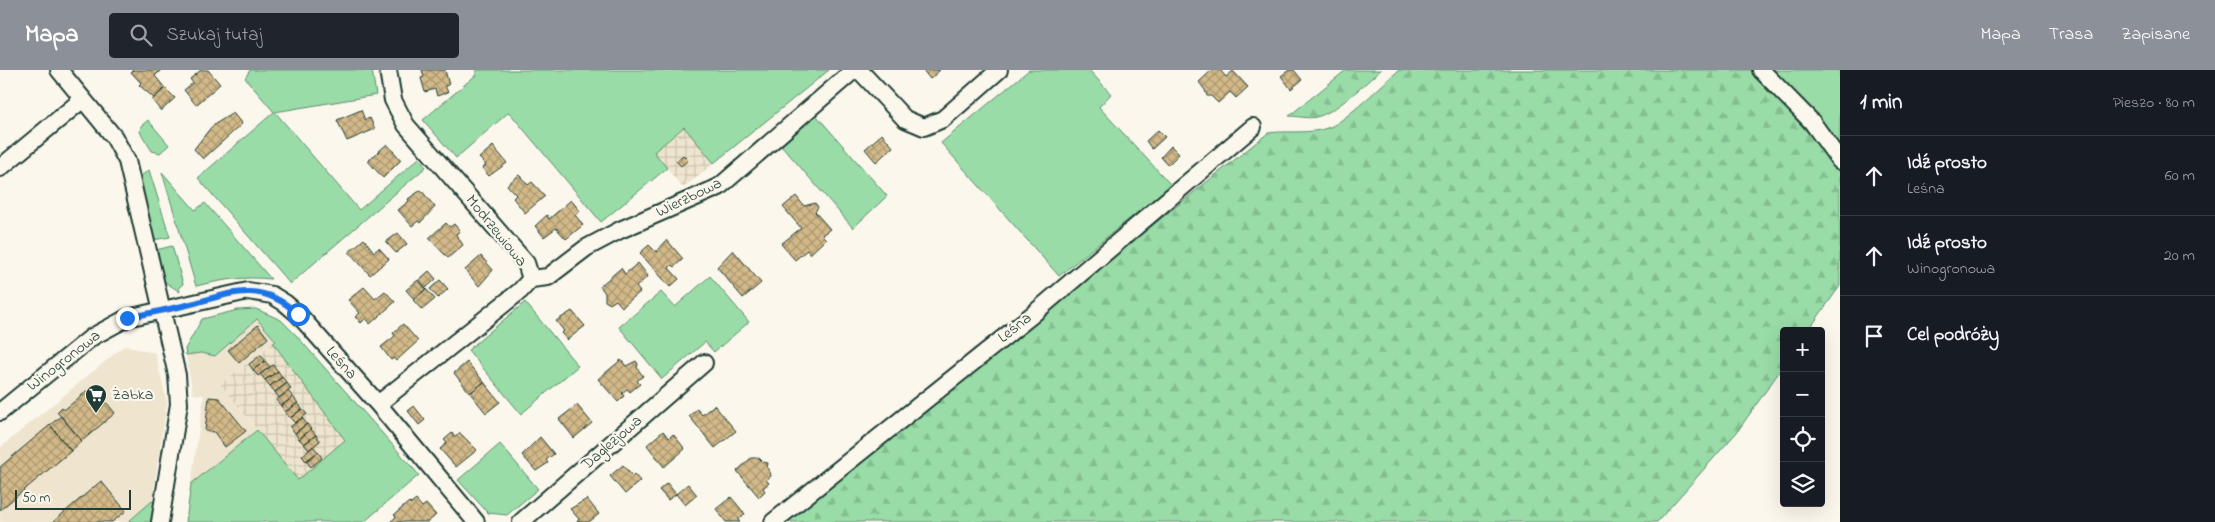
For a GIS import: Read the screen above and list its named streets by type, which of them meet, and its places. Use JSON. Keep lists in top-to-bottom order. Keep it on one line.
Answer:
{"streets":{"street":["Wierzbowa","Modrzewiowa","Leśna","Winogronowa","Daglezjowa"]},"crossings":[["Wierzbowa","Modrzewiowa"],["Modrzewiowa","Leśna"],["Leśna","Winogronowa"]],"places":{"supermarket":["Żabka"]},"scale_bar":"50 m","page":{"header":"Mapa","search":"Szukaj tutaj","nav":["Mapa","Trasa","Zapisane"],"heading":["1 min","Pieszo · 80 m"],"list":[["Idź prosto","Leśna","60 m"],["Idź prosto","Winogronowa","20 m"],"Cel podróży"],"map_buttons":["+","−"],"scale":"50 m"}}
